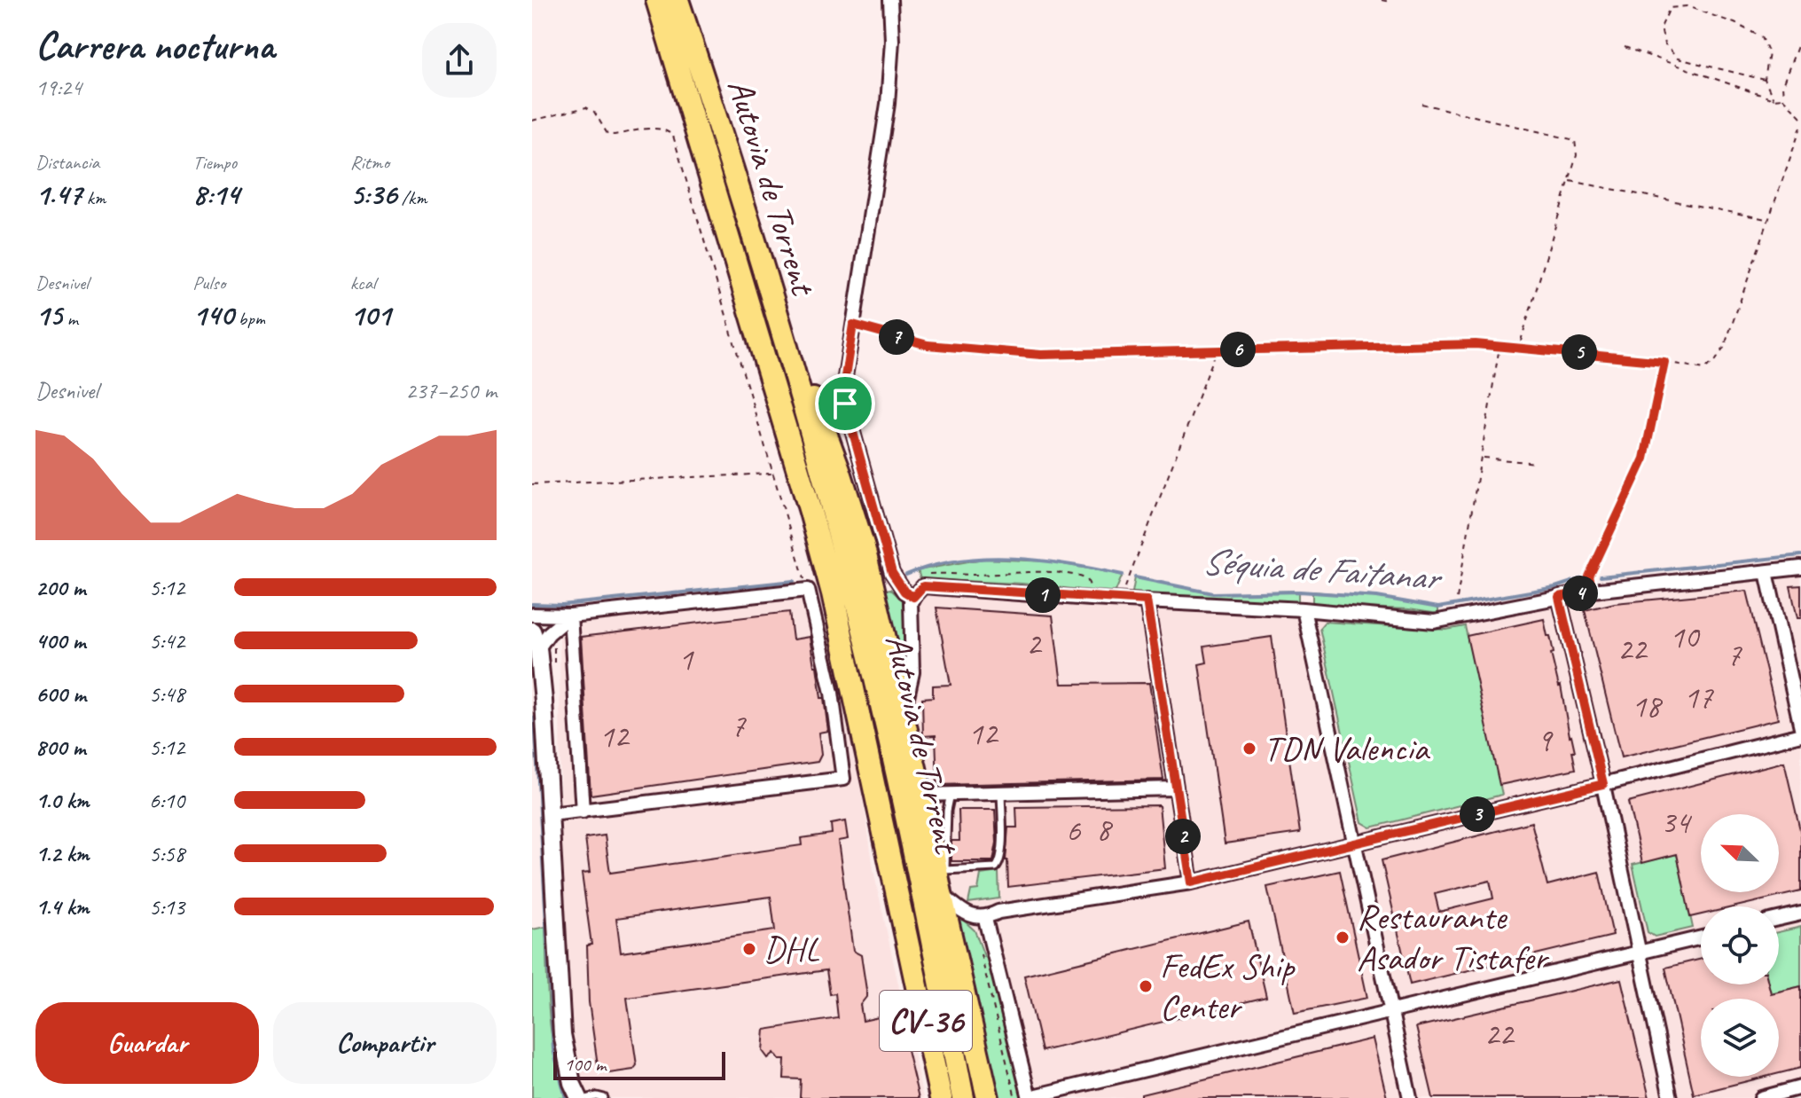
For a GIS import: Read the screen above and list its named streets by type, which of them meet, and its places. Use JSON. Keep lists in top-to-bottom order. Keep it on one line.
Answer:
{"streets":{"highway":["Autovia de Torrent","CV-36"]},"water":["Séquia de Faitanar"],"places":["TDN Valencia","Restaurante Asador Tistafer","DHL","FedEx Ship Center"],"house_numbers":["10","2","22","7","1","17","18","7","12","12","9","34","8","6","22"],"scale_bar":"100 m","north":"top left","page":{"heading":["Carrera nocturna","19:24"],"stats":[["Distancia","1.47 km"],["Tiempo","8:14"],["Ritmo","5:36 /km"],["Desnivel","15 m"],["Pulso","140 bpm"],["kcal","101"]],"pins":["7","6","5","4","1","3","2"],"chart":["Desnivel","237–250 m"],"list":[{"name":"200 m","note":"5:12"},{"name":"400 m","note":"5:42"},{"name":"600 m","note":"5:48"},{"name":"800 m","note":"5:12"},{"name":"1.0 km","note":"6:10"},{"name":"1.2 km","note":"5:58"},{"name":"1.4 km","note":"5:13"}],"buttons":["Guardar","Compartir"],"scale":"100 m"}}
